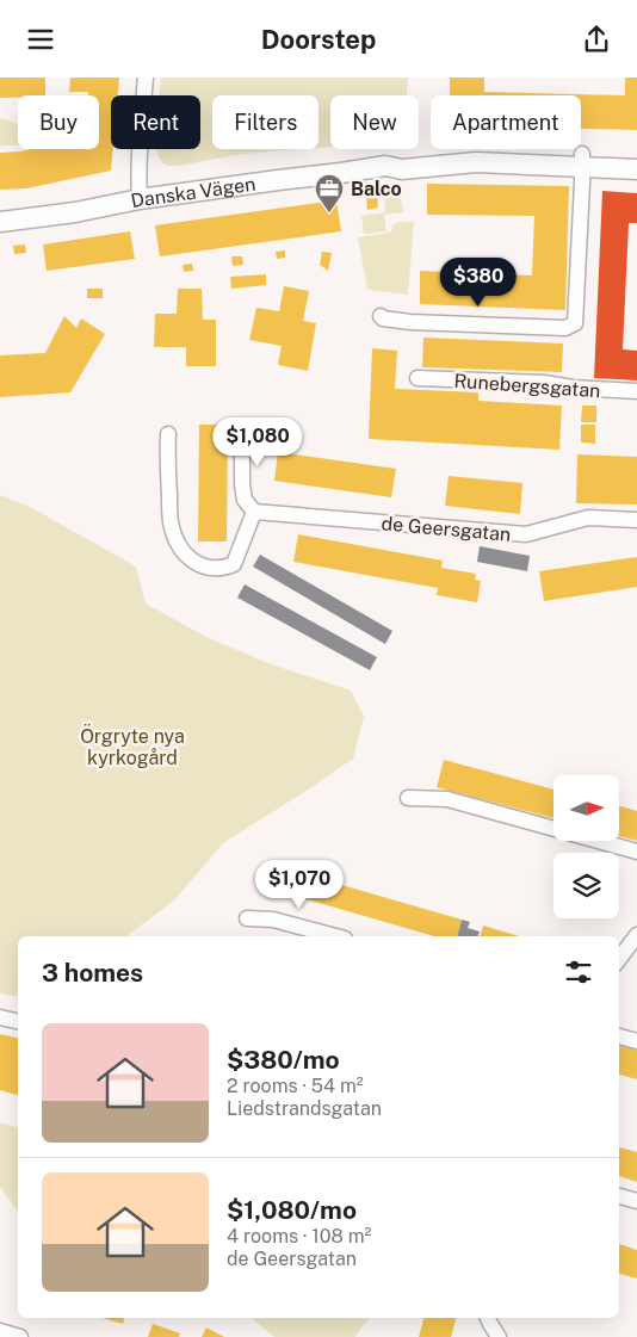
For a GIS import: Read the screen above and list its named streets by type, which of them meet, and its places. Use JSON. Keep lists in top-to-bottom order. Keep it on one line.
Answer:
{"streets":{"street":["Danska Vägen","Runebergsgatan","de Geersgatan"]},"parks":["Örgryte nya kyrkogård"],"places":{"office":["Balco"]},"north":"right","page":{"header":"Doorstep","chip":["Buy","Rent","Filters","New","Apartment"],"price":["$380","$1,080","$1,070"],"heading":"3 homes","list":[{"name":"$380/mo","note":"2 rooms · 54 m² · Liedstrandsgatan"},{"name":"$1,080/mo","note":"4 rooms · 108 m² · de Geersgatan"}]}}
